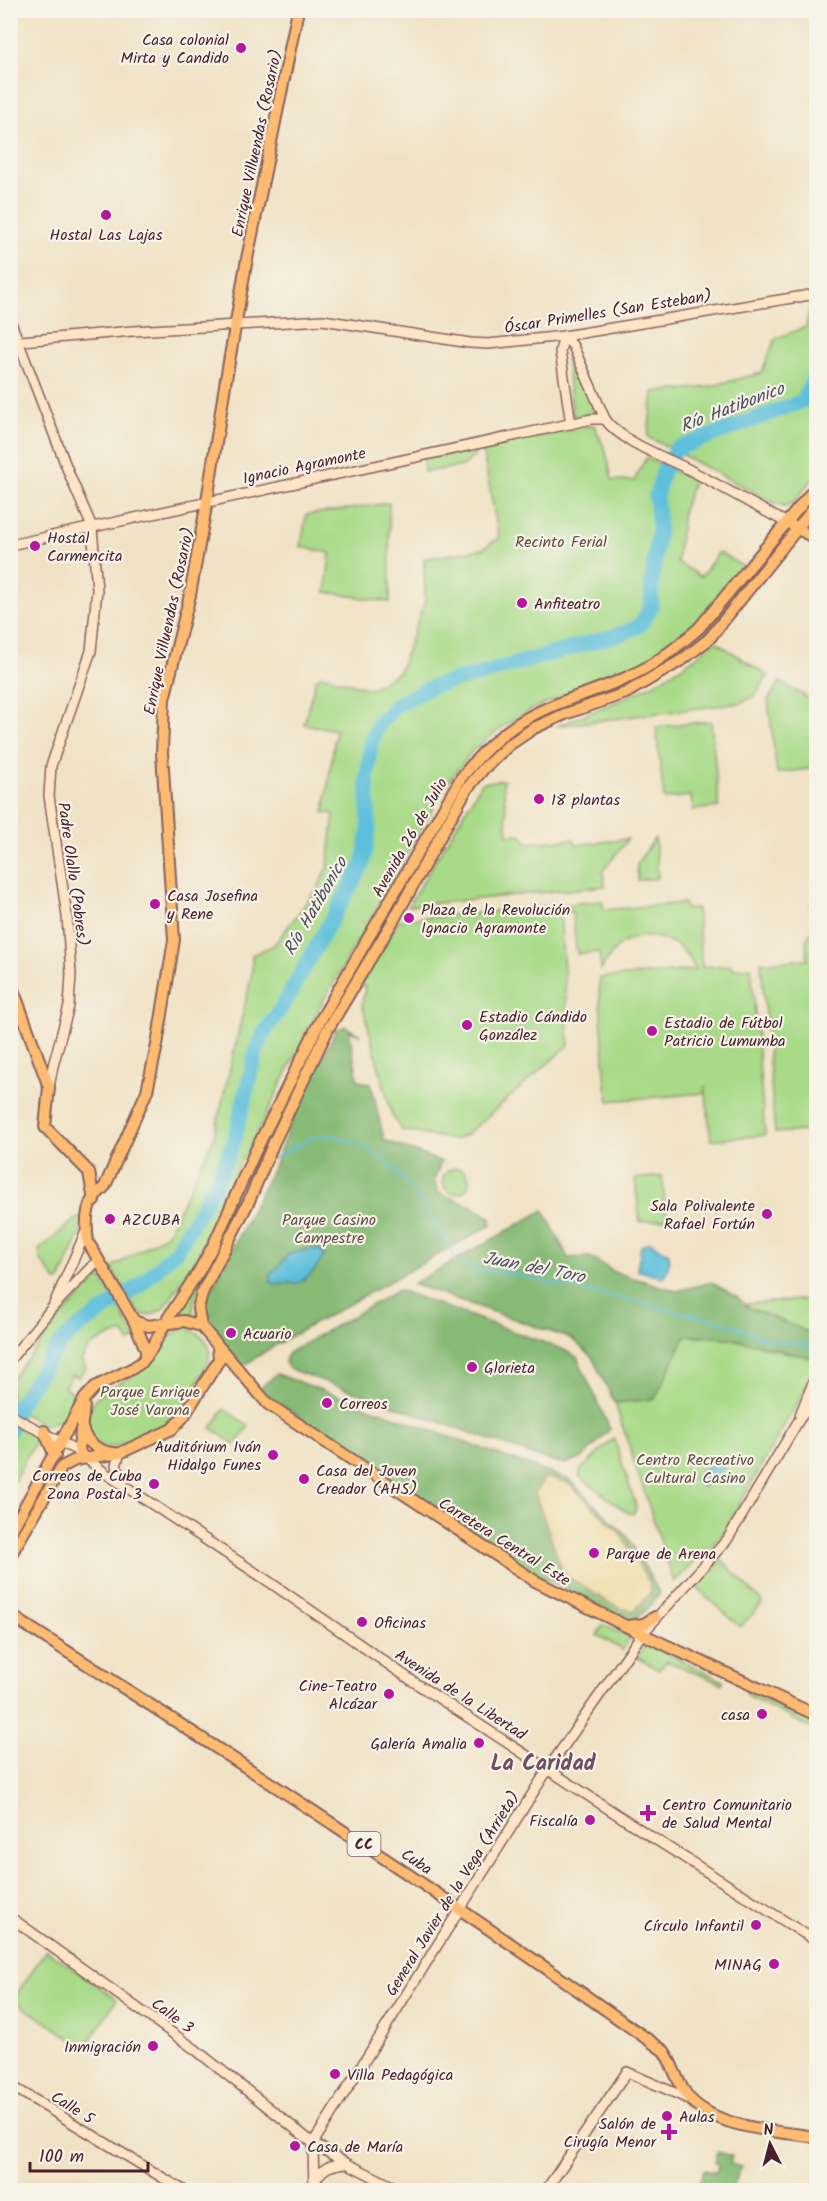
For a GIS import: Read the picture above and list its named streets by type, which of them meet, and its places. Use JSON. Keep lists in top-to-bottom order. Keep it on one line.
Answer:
{"streets":{"main road":["Enrique Villuendas (Rosario)","Óscar Primelles (San Esteban)","Ignacio Agramonte","Avenida 26 de Julio","Padre Olallo (Pobres)","Carretera Central Este","Avenida de la Libertad","CC","Cuba","General Javier de la Vega (Arrieta)","Calle 3","Calle 5"]},"crossings":[["Enrique Villuendas (Rosario)","Óscar Primelles (San Esteban)"],["Enrique Villuendas (Rosario)","Ignacio Agramonte"],["Enrique Villuendas (Rosario)","Padre Olallo (Pobres)"],["Óscar Primelles (San Esteban)","Padre Olallo (Pobres)"],["Ignacio Agramonte","Padre Olallo (Pobres)"],["Avenida 26 de Julio","Carretera Central Este"],["Carretera Central Este","General Javier de la Vega (Arrieta)"],["Avenida de la Libertad","General Javier de la Vega (Arrieta)"],["Cuba","General Javier de la Vega (Arrieta)"],["General Javier de la Vega (Arrieta)","Calle 3"]],"districts":["La Caridad"],"water":["Río Hatibonico","Juan del Toro"],"parks":["Recinto Ferial","Parque Casino Campestre","Parque Enrique José Varona","Centro Recreativo Cultural Casino"],"places":{"other":["Casa colonial Mirta y Candido","Hostal Las Lajas","Hostal Carmencita","Anfiteatro","18 plantas","Casa Josefina y Rene","Plaza de la Revolución Ignacio Agramonte","Estadio Cándido González","Estadio de Fútbol Patricio Lumumba","Sala Polivalente Rafael Fortún","AZCUBA","Acuario","Glorieta","Correos","Auditórium Iván Hidalgo Funes","Casa del Joven Creador (AHS)","Correos de Cuba Zona Postal 3","Parque de Arena","Oficinas","Cine-Teatro Alcázar","casa","Galería Amalia","Fiscalía","Círculo Infantil","MINAG","Inmigración","Villa Pedagógica","Aulas","Casa de María"],"health":["Centro Comunitario de Salud Mental","Salón de Cirugía Menor"]},"scale_bar":"100 m","north":"top"}
